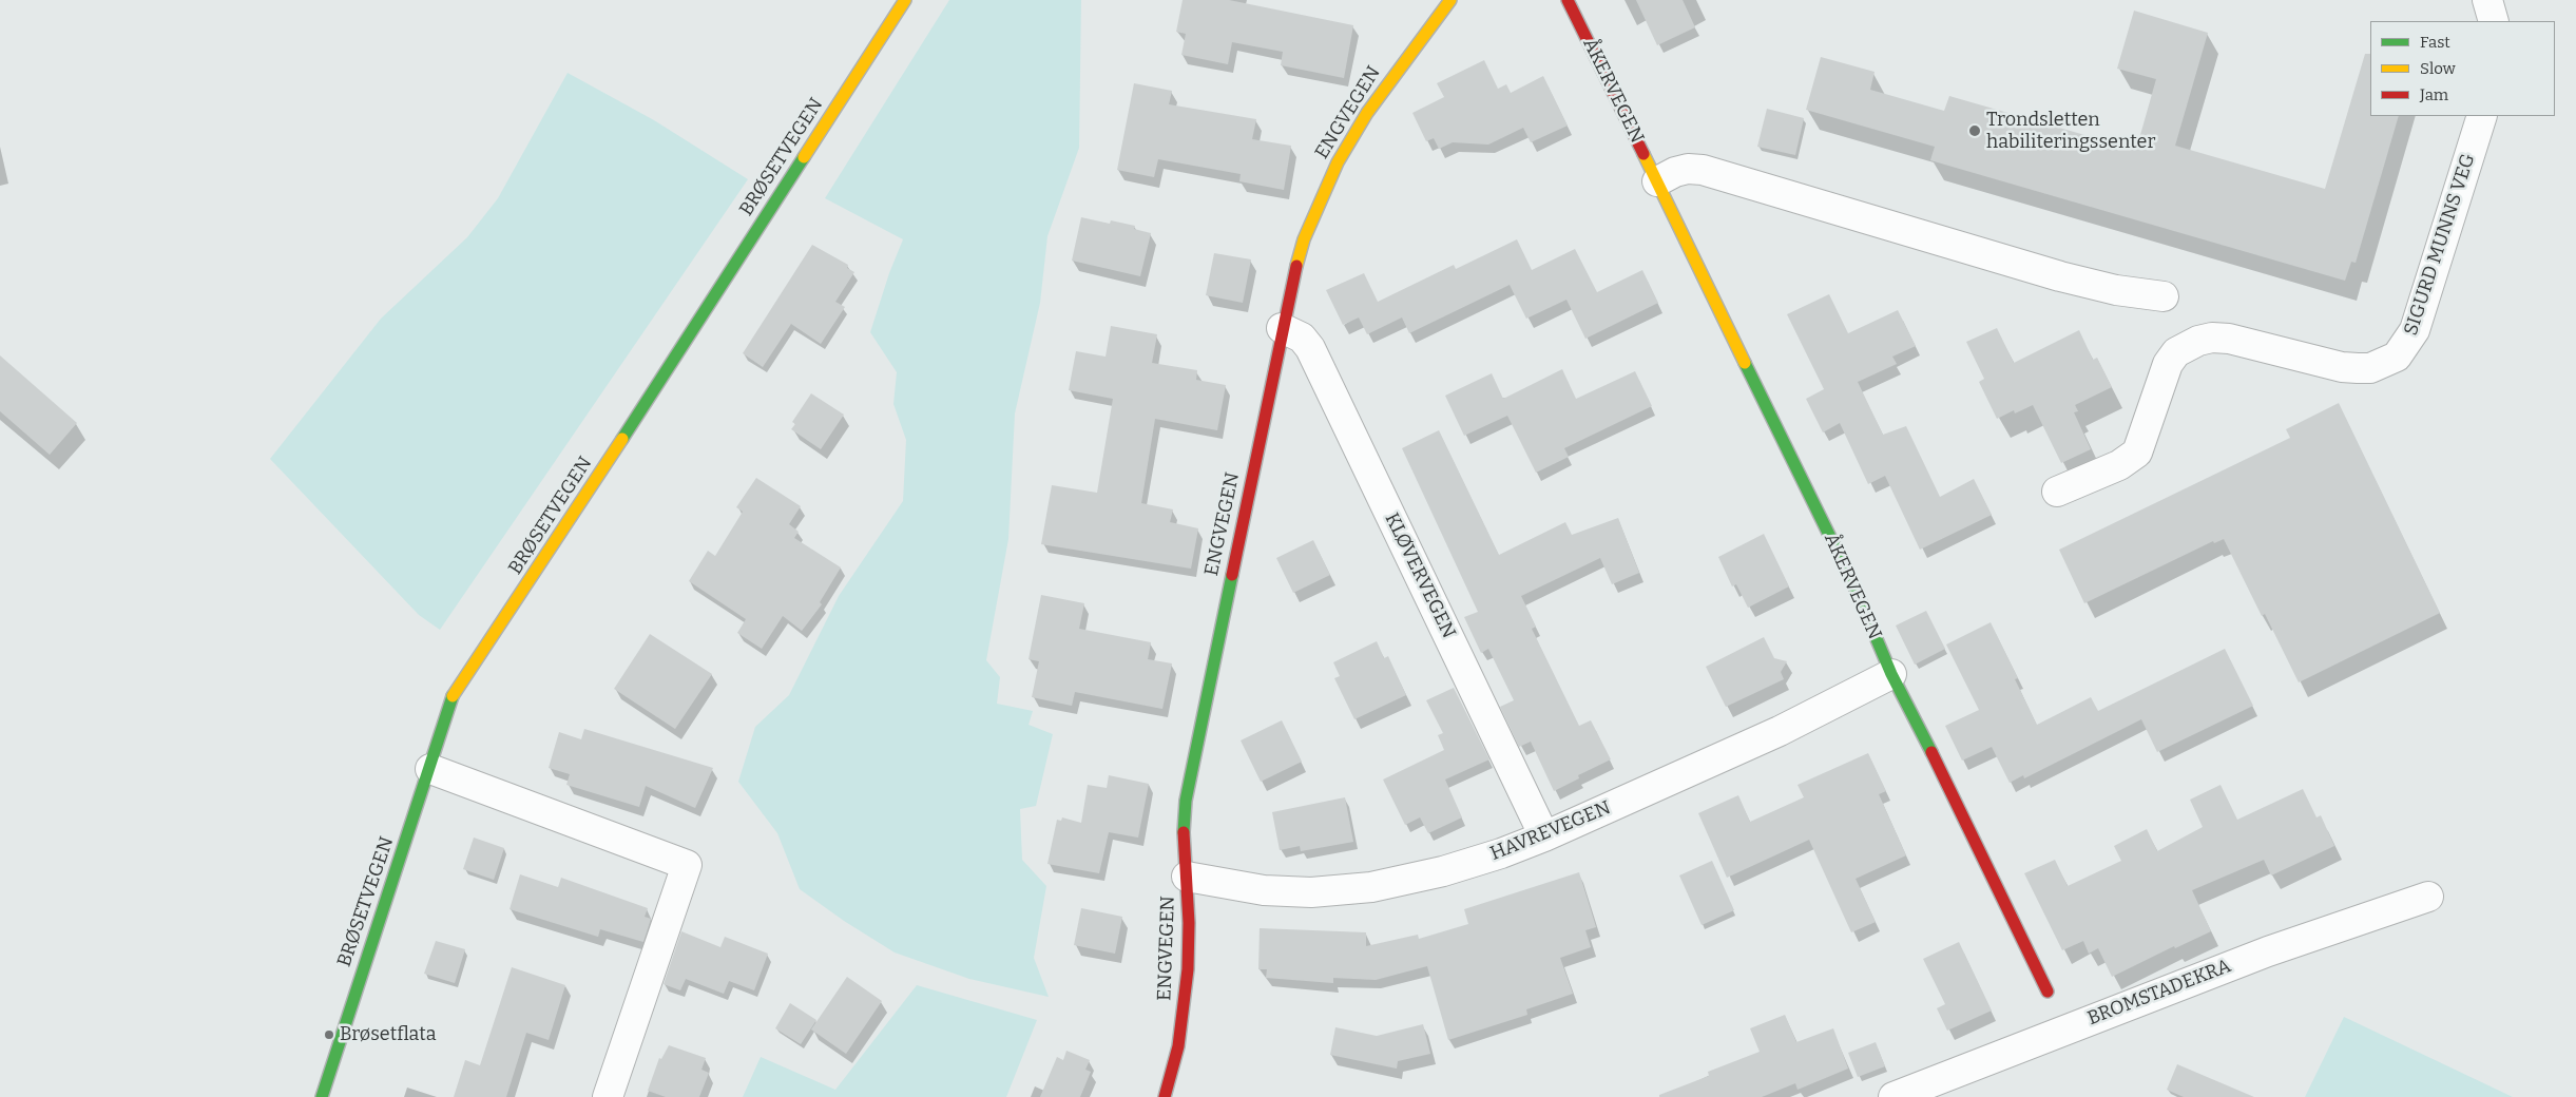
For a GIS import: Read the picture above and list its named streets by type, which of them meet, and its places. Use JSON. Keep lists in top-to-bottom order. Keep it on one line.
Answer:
{"streets":{"street":["ÅKERVEGEN","ENGVEGEN","BRØSETVEGEN","SIGURD MUNNS VEG","KLØVERVEGEN","HAVREVEGEN","BROMSTADEKRA"]},"crossings":[["ÅKERVEGEN","HAVREVEGEN"],["ENGVEGEN","KLØVERVEGEN"],["ENGVEGEN","HAVREVEGEN"],["KLØVERVEGEN","HAVREVEGEN"]],"places":["Trondsletten habiliteringssenter","Brøsetflata"],"legend":["Fast","Slow","Jam"]}
